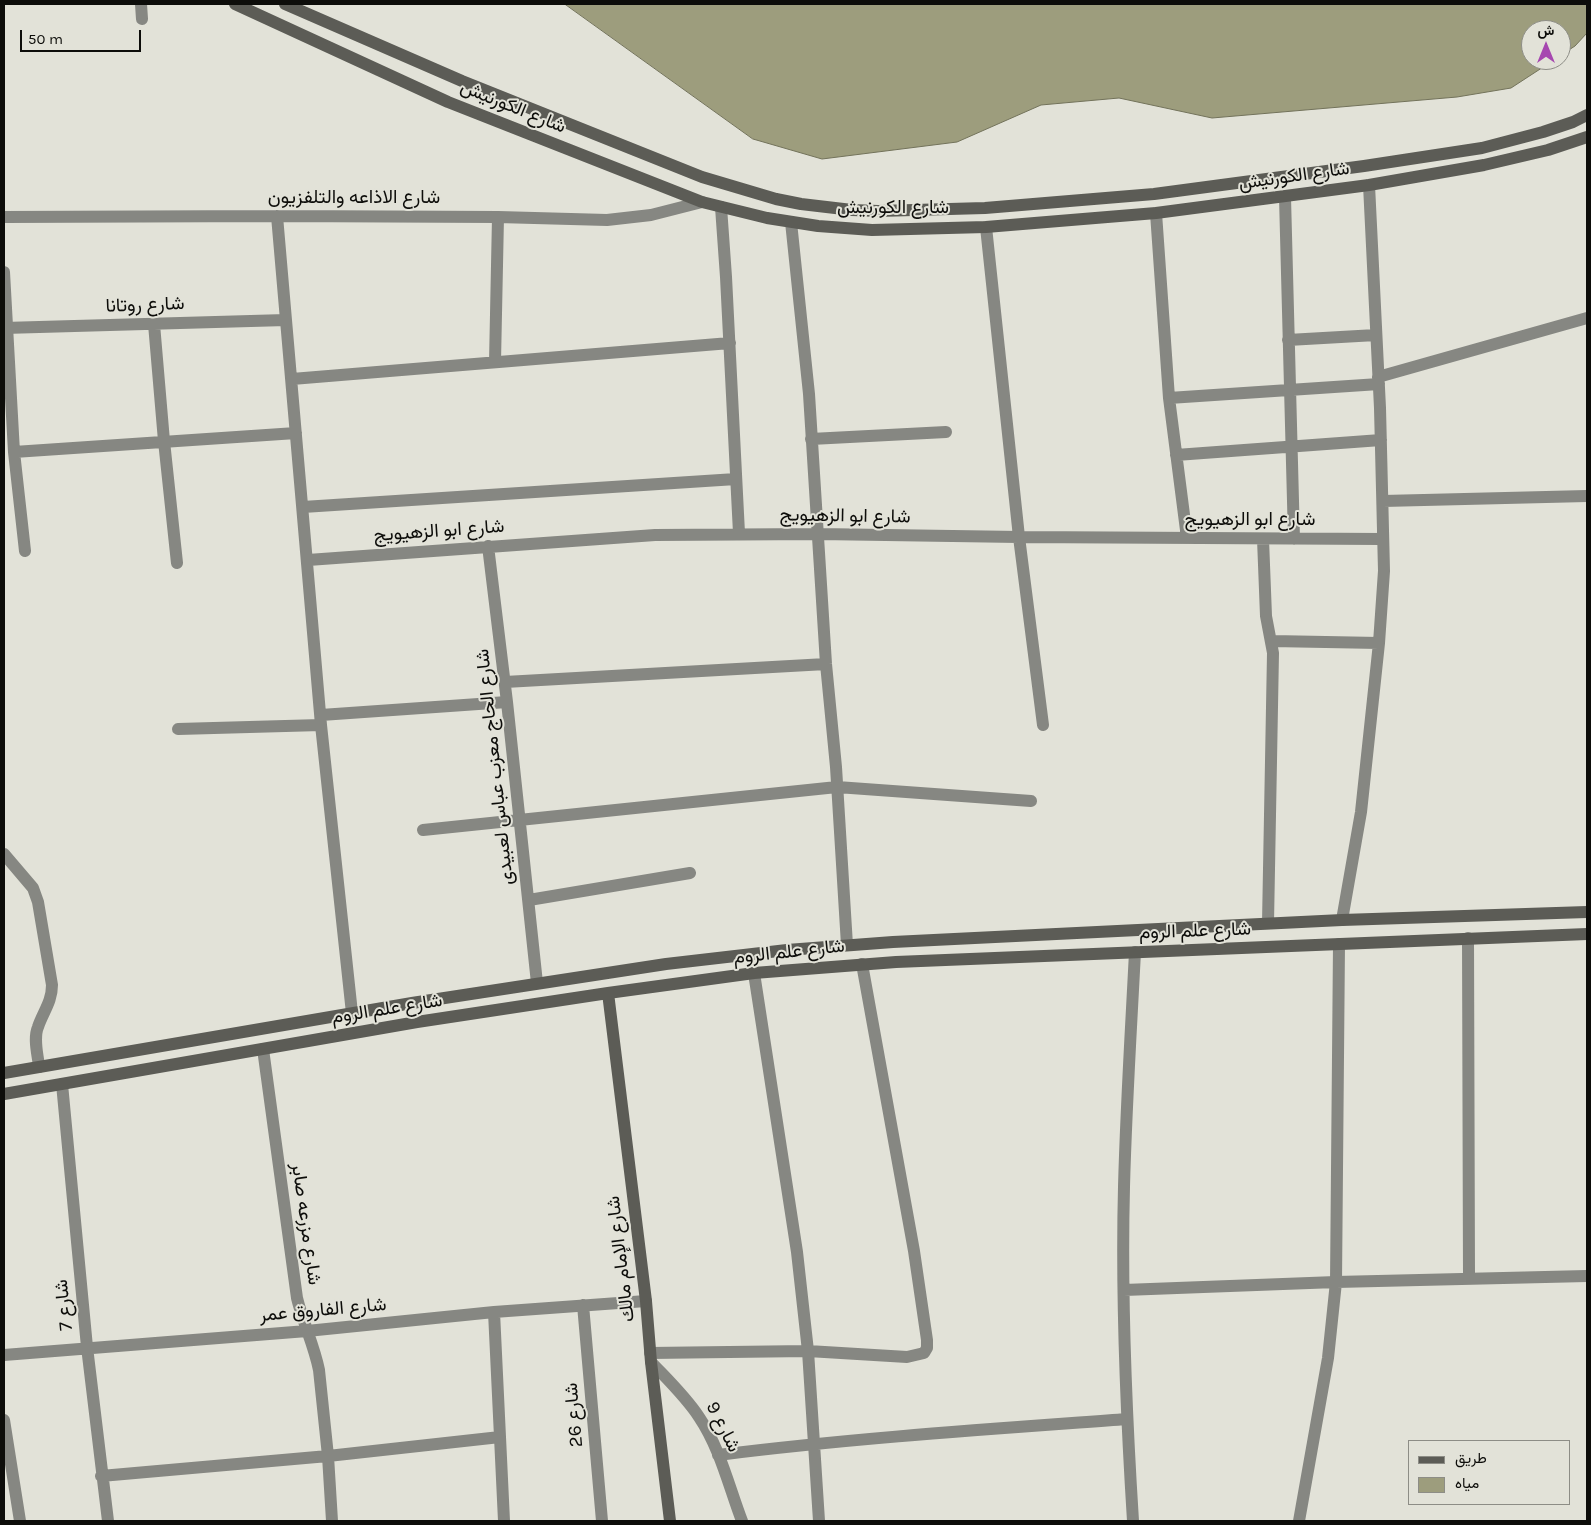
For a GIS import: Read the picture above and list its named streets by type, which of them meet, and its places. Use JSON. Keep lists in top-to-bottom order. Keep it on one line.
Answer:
{"streets":{"street":["شارع الكورنيش","شارع الاذاعه والتلفزيون","شارع روتانا","شارع ابو الزهيويج","شارع الحاج معزب عباس لعبيدى","شارع علم الروم","شارع مزرعه صابر","شارع الإمام مالك","شارع 7","شارع الفاروق عمر","شارع 26","شارع 9"]},"crossings":[["شارع الكورنيش","شارع الاذاعه والتلفزيون"],["شارع ابو الزهيويج","شارع الحاج معزب عباس لعبيدى"],["شارع الحاج معزب عباس لعبيدى","شارع علم الروم"],["شارع علم الروم","شارع مزرعه صابر"],["شارع علم الروم","شارع الإمام مالك"],["شارع علم الروم","شارع 7"],["شارع مزرعه صابر","شارع الفاروق عمر"],["شارع الإمام مالك","شارع الفاروق عمر"],["شارع الإمام مالك","شارع 9"],["شارع 7","شارع الفاروق عمر"],["شارع الفاروق عمر","شارع 26"]],"legend":["طريق","مياه"],"scale_bar":"50 m","north":"top"}
